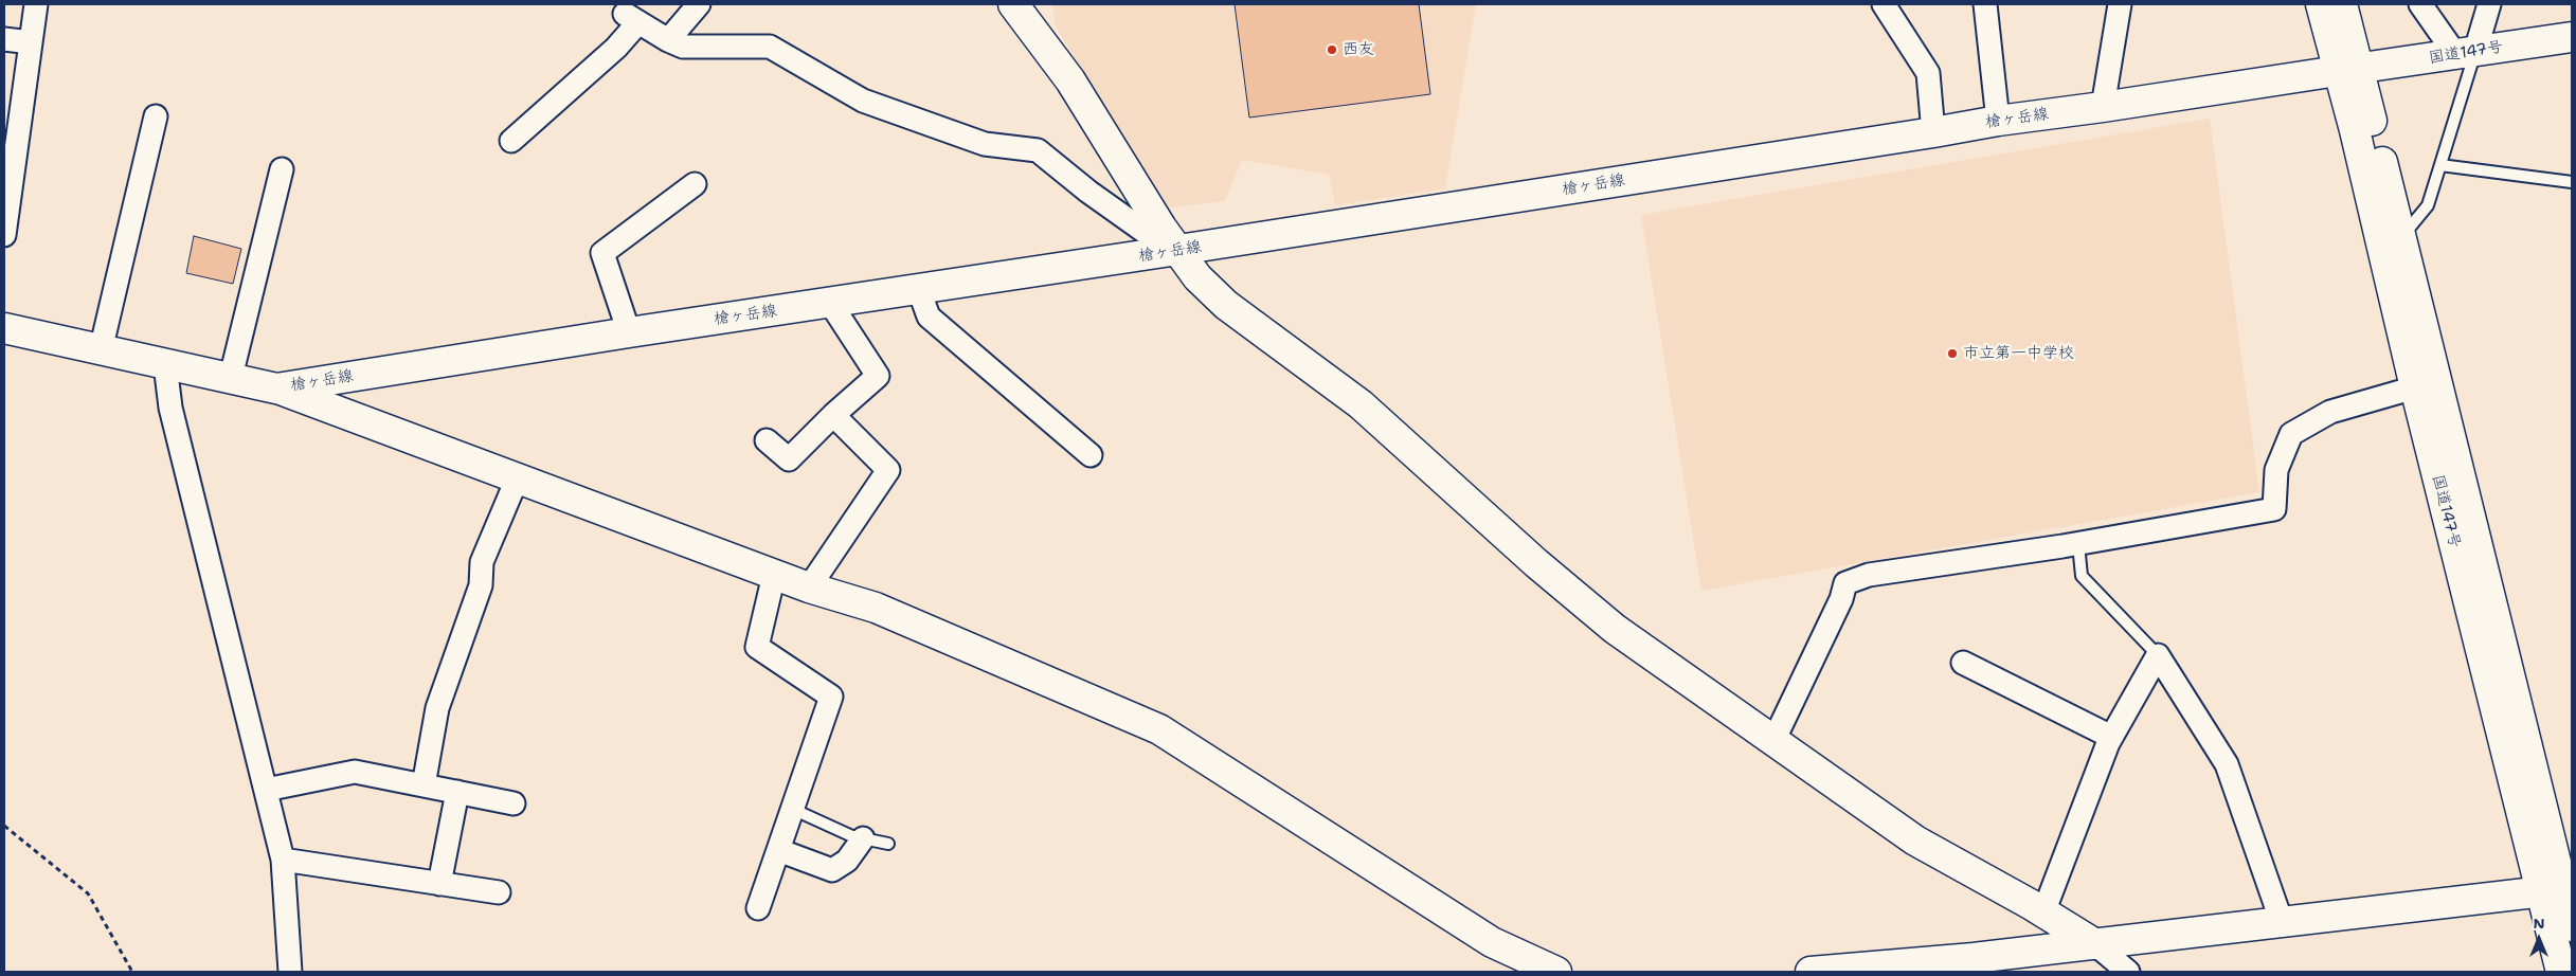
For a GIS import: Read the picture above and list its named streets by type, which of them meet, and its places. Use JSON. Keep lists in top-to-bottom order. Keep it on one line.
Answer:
{"streets":{"main road":["国道147号","槍ヶ岳線"]},"crossings":[["国道147号","槍ヶ岳線"]],"places":["西友","市立第一中学校"],"north":"top"}
